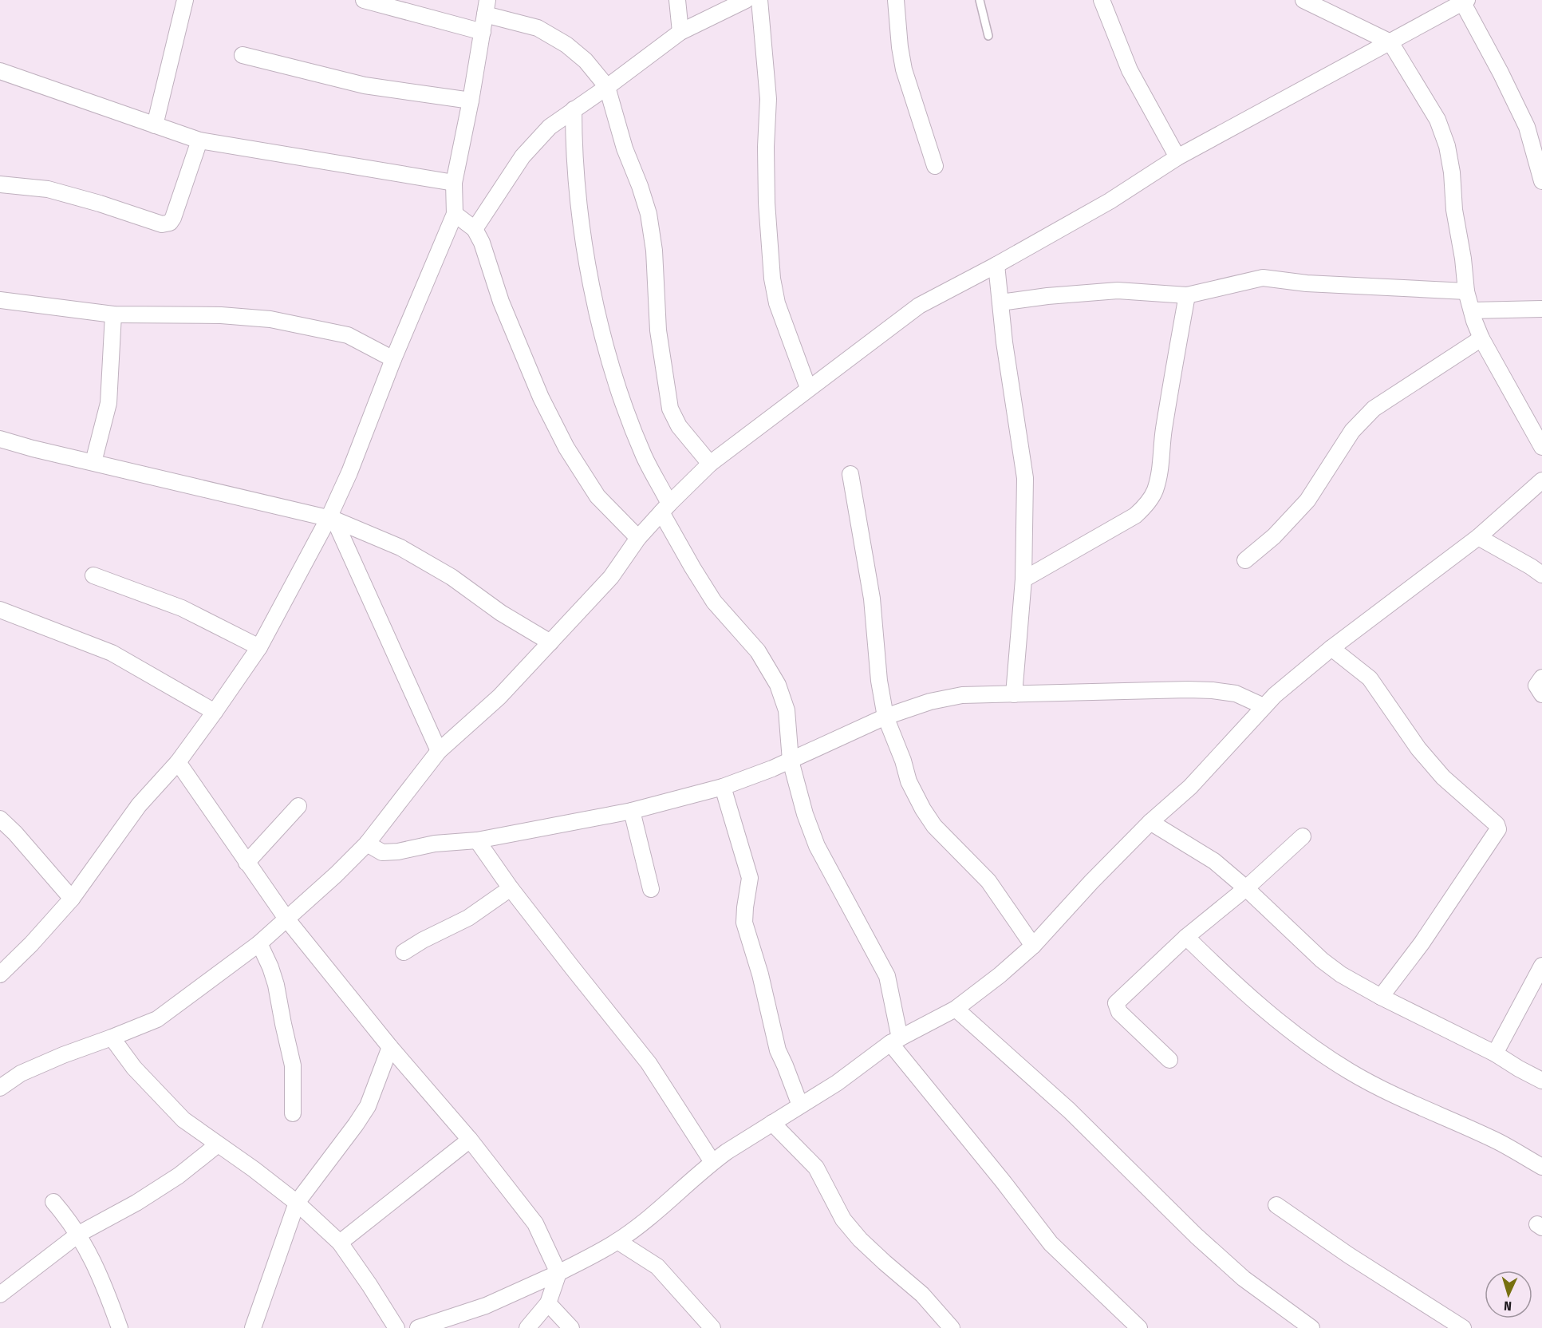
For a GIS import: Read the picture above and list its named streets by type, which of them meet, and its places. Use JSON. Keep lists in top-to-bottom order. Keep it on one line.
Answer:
{"north":"bottom"}
